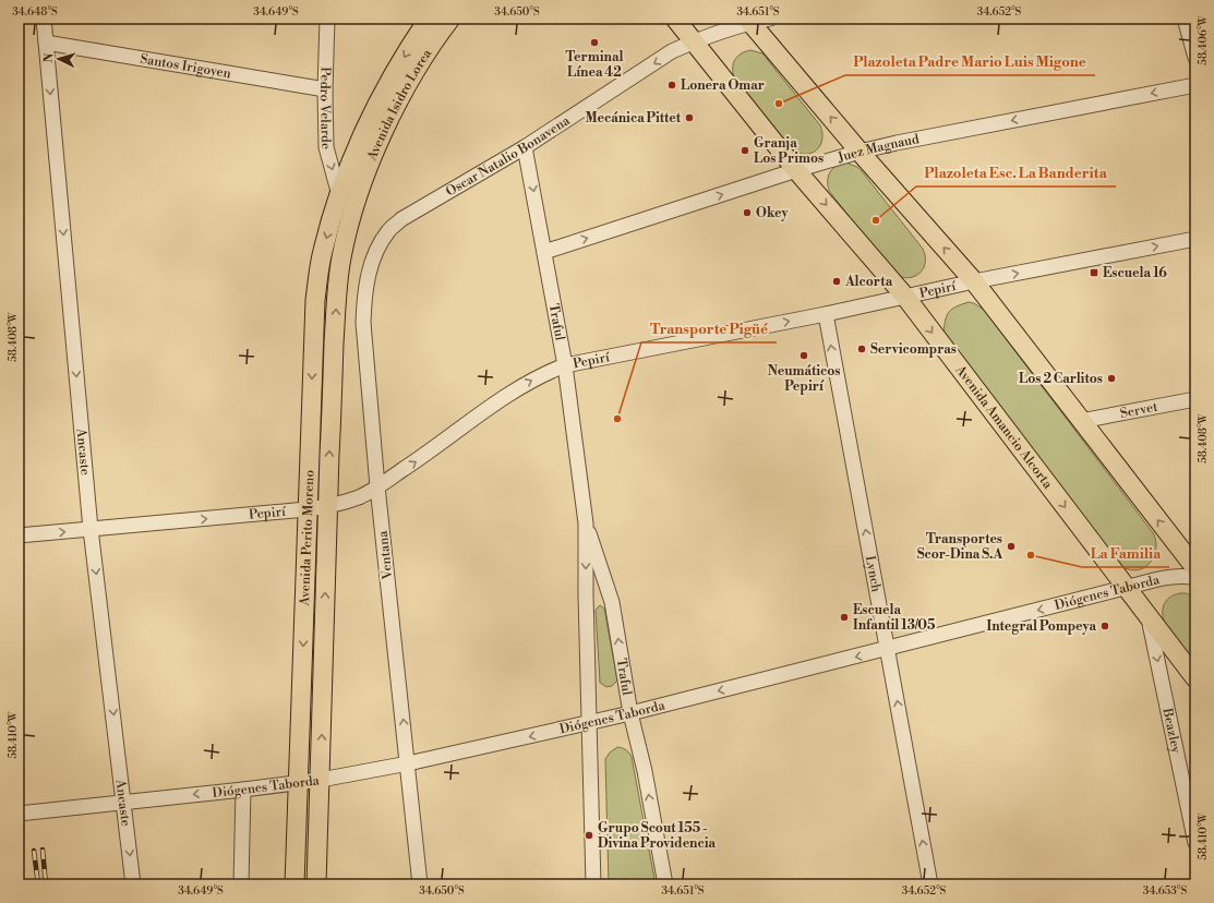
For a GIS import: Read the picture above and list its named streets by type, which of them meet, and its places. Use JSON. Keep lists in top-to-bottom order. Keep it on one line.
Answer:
{"streets":{"main road":["Avenida Isidro Lorea","Avenida Amancio Alcorta","Avenida Perito Moreno"],"street":["Santos Irigoyen","Pedro Velarde","Juez Magnaud","Oscar Natalio Bonavena","Pepirí","Traful","Servet","Ancaste","Ventana","Lynch","Diógenes Taborda","Beazley"]},"crossings":[["Santos Irigoyen","Pedro Velarde"],["Santos Irigoyen","Ancaste"],["Avenida Isidro Lorea","Pedro Velarde"],["Avenida Isidro Lorea","Avenida Perito Moreno"],["Pedro Velarde","Avenida Perito Moreno"],["Juez Magnaud","Traful"],["Juez Magnaud","Avenida Amancio Alcorta"],["Oscar Natalio Bonavena","Traful"],["Oscar Natalio Bonavena","Avenida Amancio Alcorta"],["Oscar Natalio Bonavena","Ventana"],["Pepirí","Traful"],["Pepirí","Avenida Amancio Alcorta"],["Pepirí","Ancaste"],["Pepirí","Avenida Perito Moreno"],["Pepirí","Ventana"],["Pepirí","Lynch"],["Traful","Diógenes Taborda"],["Avenida Amancio Alcorta","Diógenes Taborda"],["Avenida Amancio Alcorta","Beazley"],["Ancaste","Diógenes Taborda"],["Avenida Perito Moreno","Diógenes Taborda"],["Ventana","Diógenes Taborda"],["Lynch","Diógenes Taborda"]],"one_way":["Pedro Velarde","Oscar Natalio Bonavena","Pepirí","Ancaste","Ventana","Lynch","Diógenes Taborda","Beazley"],"places":{"other":["Terminal Línea 42","Lonera Omar","Plazoleta Padre Mario Luis Migone","Mecánica Pittet","Granja Los Primos","Okey","Plazoleta Esc. La Banderita","Alcorta","Servicompras","Neumáticos Pepirí","Los 2 Carlitos","Transporte Pigüé","Transportes Scor-Dina S.A","La Familia","Escuela Infantil 13/05","Integral Pompeya","Grupo Scout 155 - Divina Providencia"],"transit":["Escuela 16"]},"north":"left","coordinates":["34.648°S","34.649°S","34.650°S","34.651°S","34.652°S","58.406°W","58.408°W","58.410°W","34.653°S"]}
